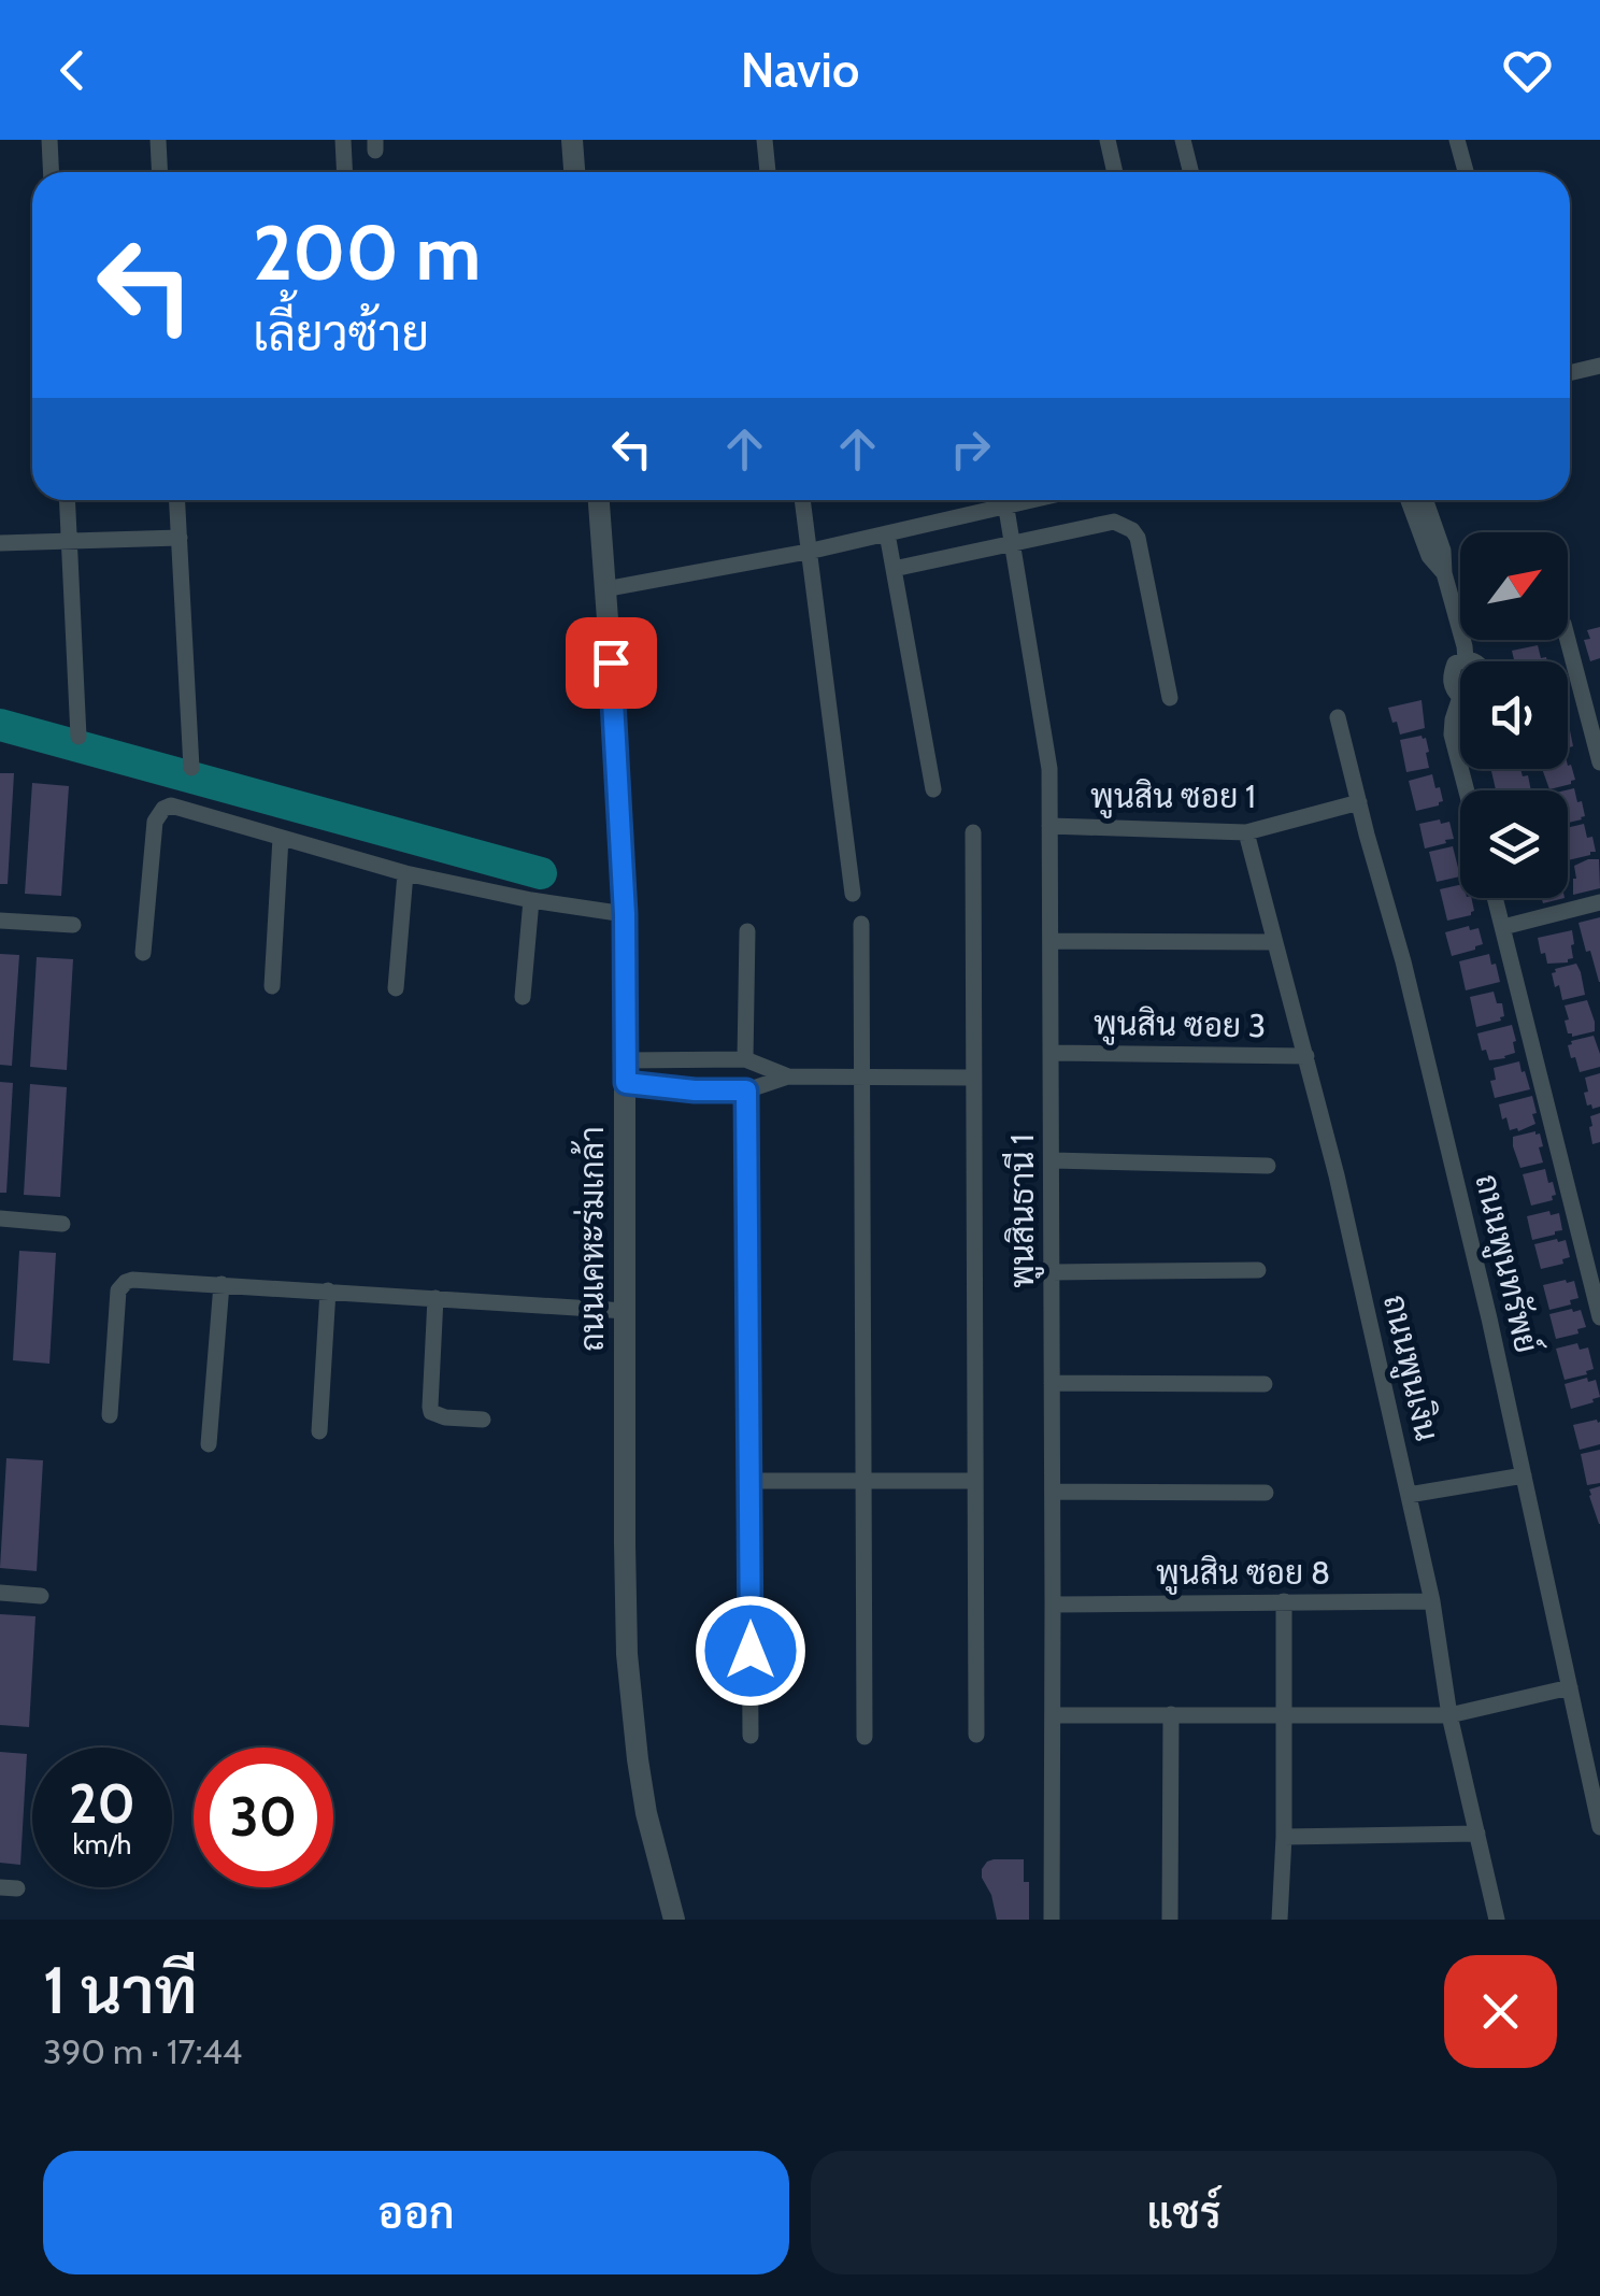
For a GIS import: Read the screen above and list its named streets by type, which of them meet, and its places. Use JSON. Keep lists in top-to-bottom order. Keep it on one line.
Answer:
{"streets":{"street":["พูนสิน ซอย 1","พูนสิน ซอย 3","พูนสินธานี 1","ถนนเคหะร่มเกล้า","ถนนพูนทรัพย์","ถนนพูนเงิน","พูนสิน ซอย 8"]},"crossings":[["พูนสิน ซอย 1","พูนสินธานี 1"],["พูนสิน ซอย 1","ถนนพูนทรัพย์"],["พูนสิน ซอย 1","ถนนพูนเงิน"],["พูนสิน ซอย 3","พูนสินธานี 1"],["พูนสิน ซอย 3","ถนนพูนเงิน"],["พูนสินธานี 1","พูนสิน ซอย 8"],["ถนนพูนเงิน","พูนสิน ซอย 8"]],"north":"top right","page":{"header":"Navio","turn":["200 m","เลี้ยวซ้าย"],"speed":"20 km/h","limit":"30","heading":["1 นาที","390 m · 17:44"],"buttons":["ออก","แชร์"]}}
